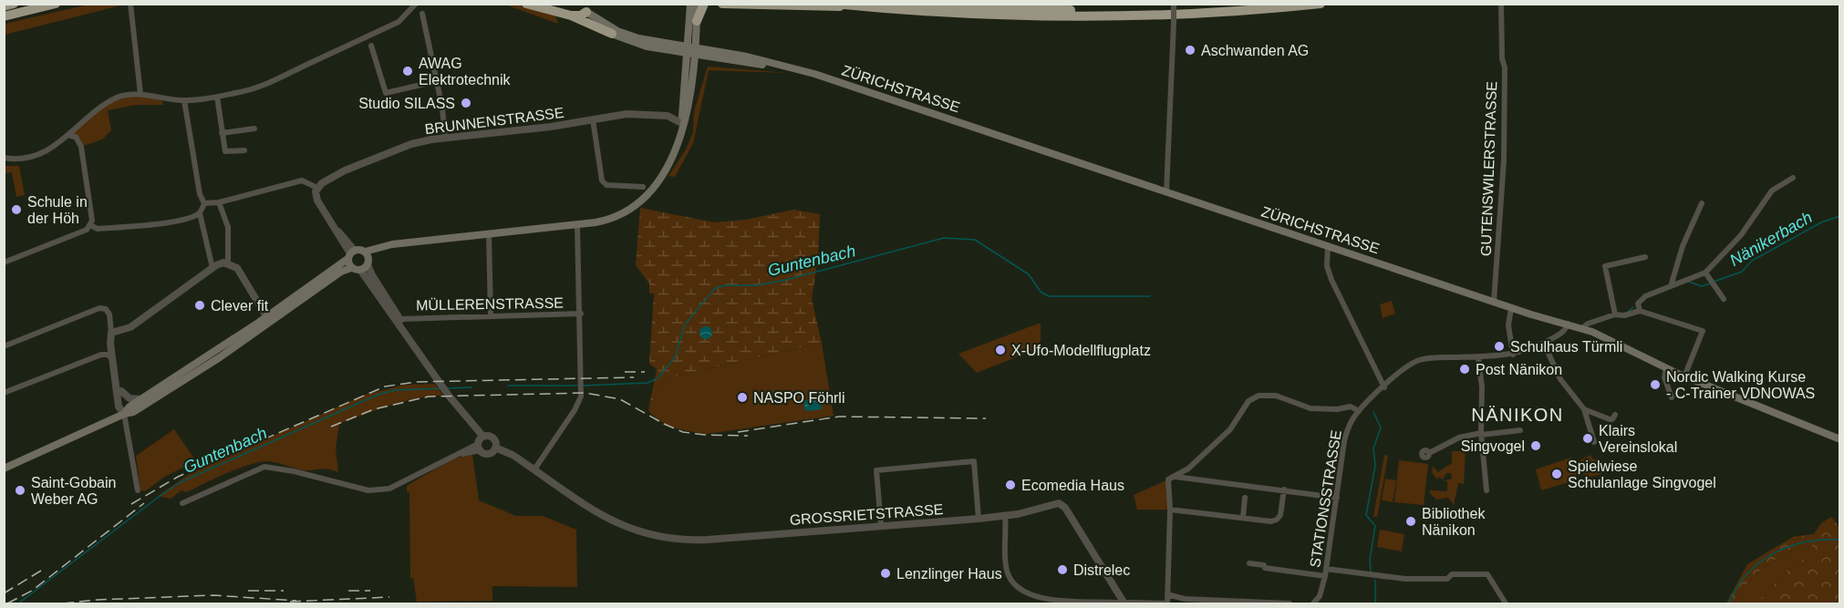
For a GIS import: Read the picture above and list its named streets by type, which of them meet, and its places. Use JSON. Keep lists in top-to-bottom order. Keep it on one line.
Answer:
{"streets":{"main road":["ZÜRICHSTRASSE"],"street":["BRUNNENSTRASSE","GUTENSWILERSTRASSE","MÜLLERENSTRASSE","STATIONSSTRASSE","GROSSRIETSTRASSE"]},"crossings":[["ZÜRICHSTRASSE","GUTENSWILERSTRASSE"],["ZÜRICHSTRASSE","STATIONSSTRASSE"]],"districts":["NÄNIKON"],"water":["Nänikerbach","Guntenbach"],"places":["Aschwanden AG","AWAG Elektrotechnik","Studio SILASS","Schule in der Höh","Clever fit","Schulhaus Türmli","X-Ufo-Modellflugplatz","Post Nänikon","Nordic Walking Kurse - C-Trainer VDNOWAS","NASPO Föhrli","Klairs Vereinslokal","Singvogel","Spielwiese Schulanlage Singvogel","Ecomedia Haus","Saint-Gobain Weber AG","Bibliothek Nänikon","Distrelec","Lenzlinger Haus"]}
